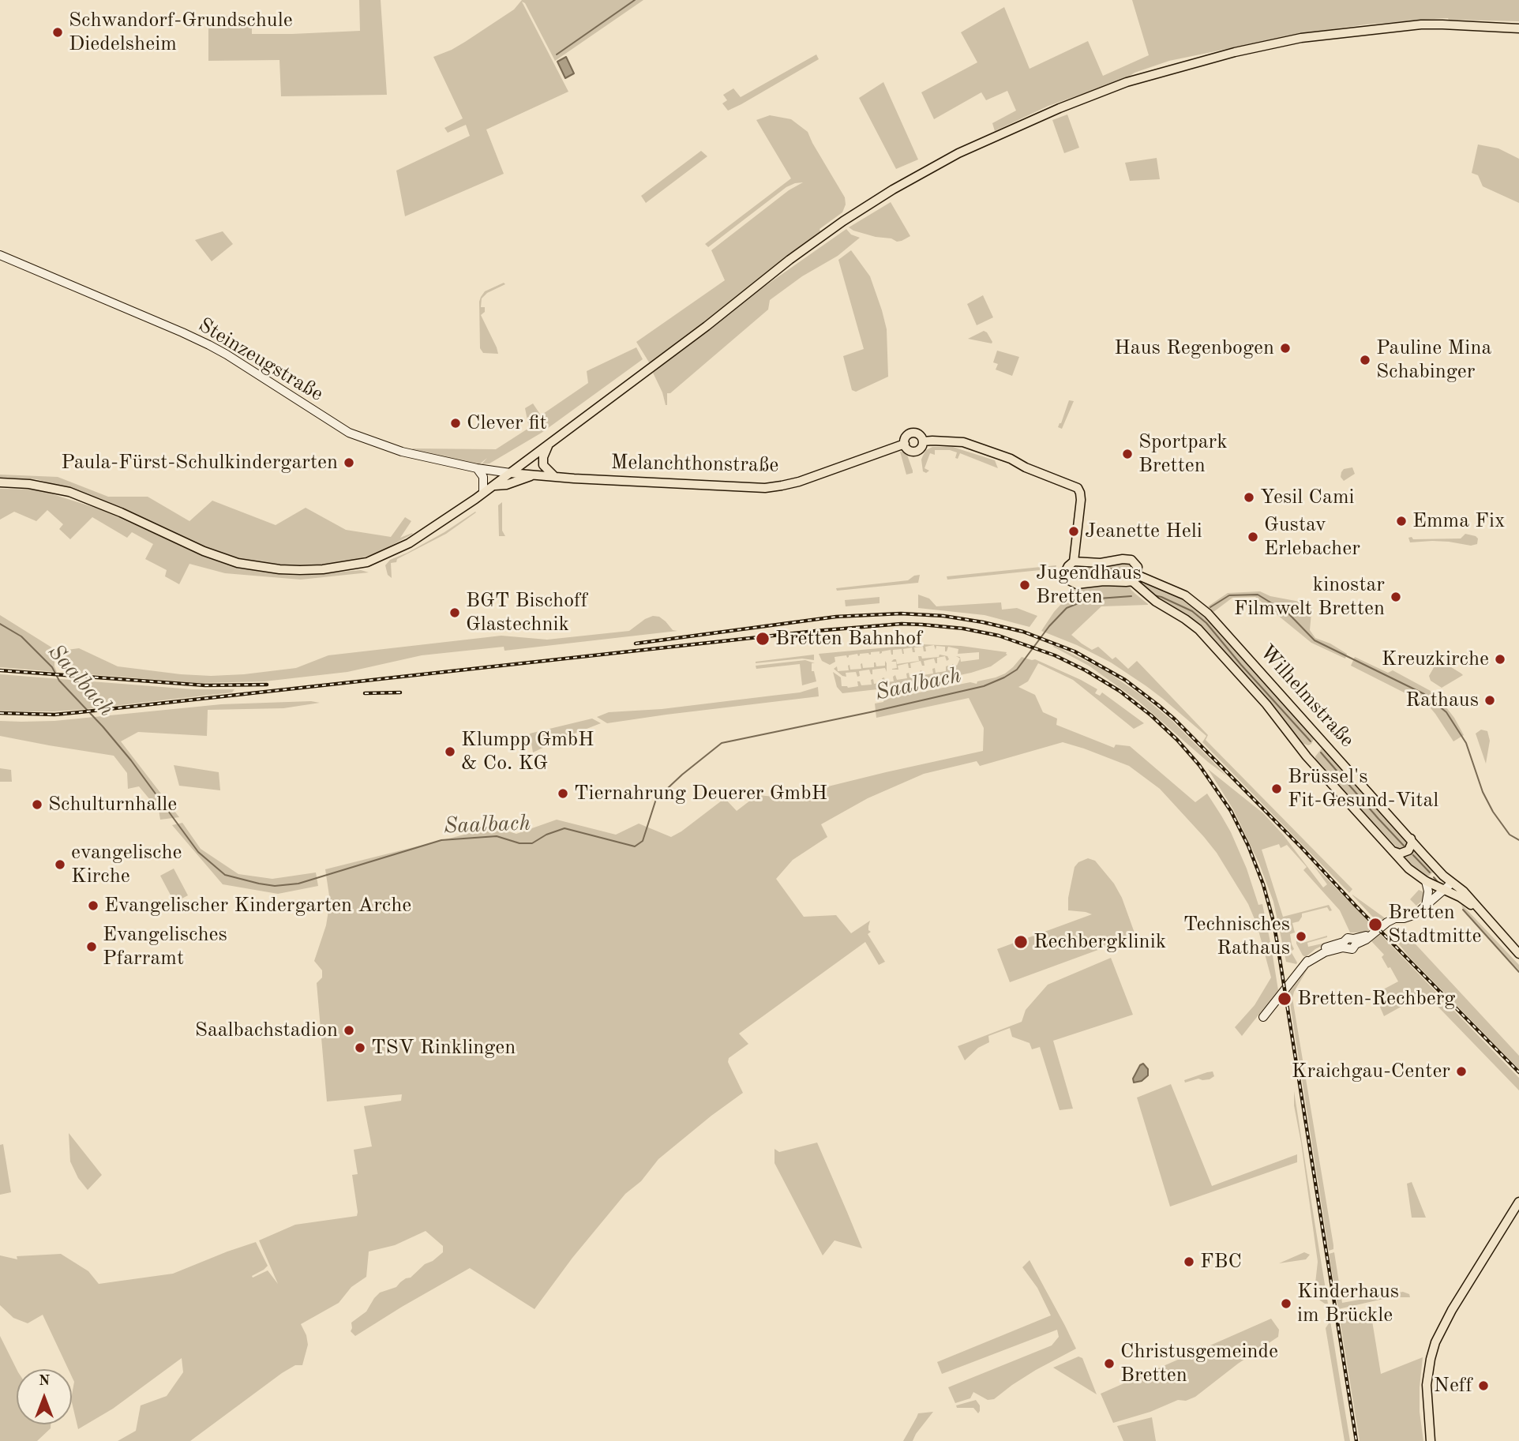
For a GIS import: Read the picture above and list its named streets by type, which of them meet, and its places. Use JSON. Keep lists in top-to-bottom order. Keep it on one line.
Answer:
{"streets":{"main road":["Melanchthonstraße","Wilhelmstraße"],"street":["Steinzeugstraße"]},"crossings":[["Steinzeugstraße","Melanchthonstraße"]],"water":["Saalbach"],"places":["Schwandorf-Grundschule Diedelsheim","Haus Regenbogen","Pauline Mina Schabinger","Clever fit","Sportpark Bretten","Paula-Fürst-Schulkindergarten","Yesil Cami","Emma Fix","Jeanette Heli","Gustav Erlebacher","Jugendhaus Bretten","kinostar Filmwelt Bretten","BGT Bischoff Glastechnik","Bretten Bahnhof","Kreuzkirche","Rathaus","Klumpp GmbH & Co. KG","Brüssel's Fit-Gesund-Vital","Tiernahrung Deuerer GmbH","Schulturnhalle","evangelische Kirche","Evangelischer Kindergarten Arche","Bretten Stadtmitte","Technisches Rathaus","Rechbergklinik","Evangelisches Pfarramt","Bretten-Rechberg","Saalbachstadion","TSV Rinklingen","Kraichgau-Center","FBC","Kinderhaus im Brückle","Christusgemeinde Bretten","Neff"],"north":"top"}
